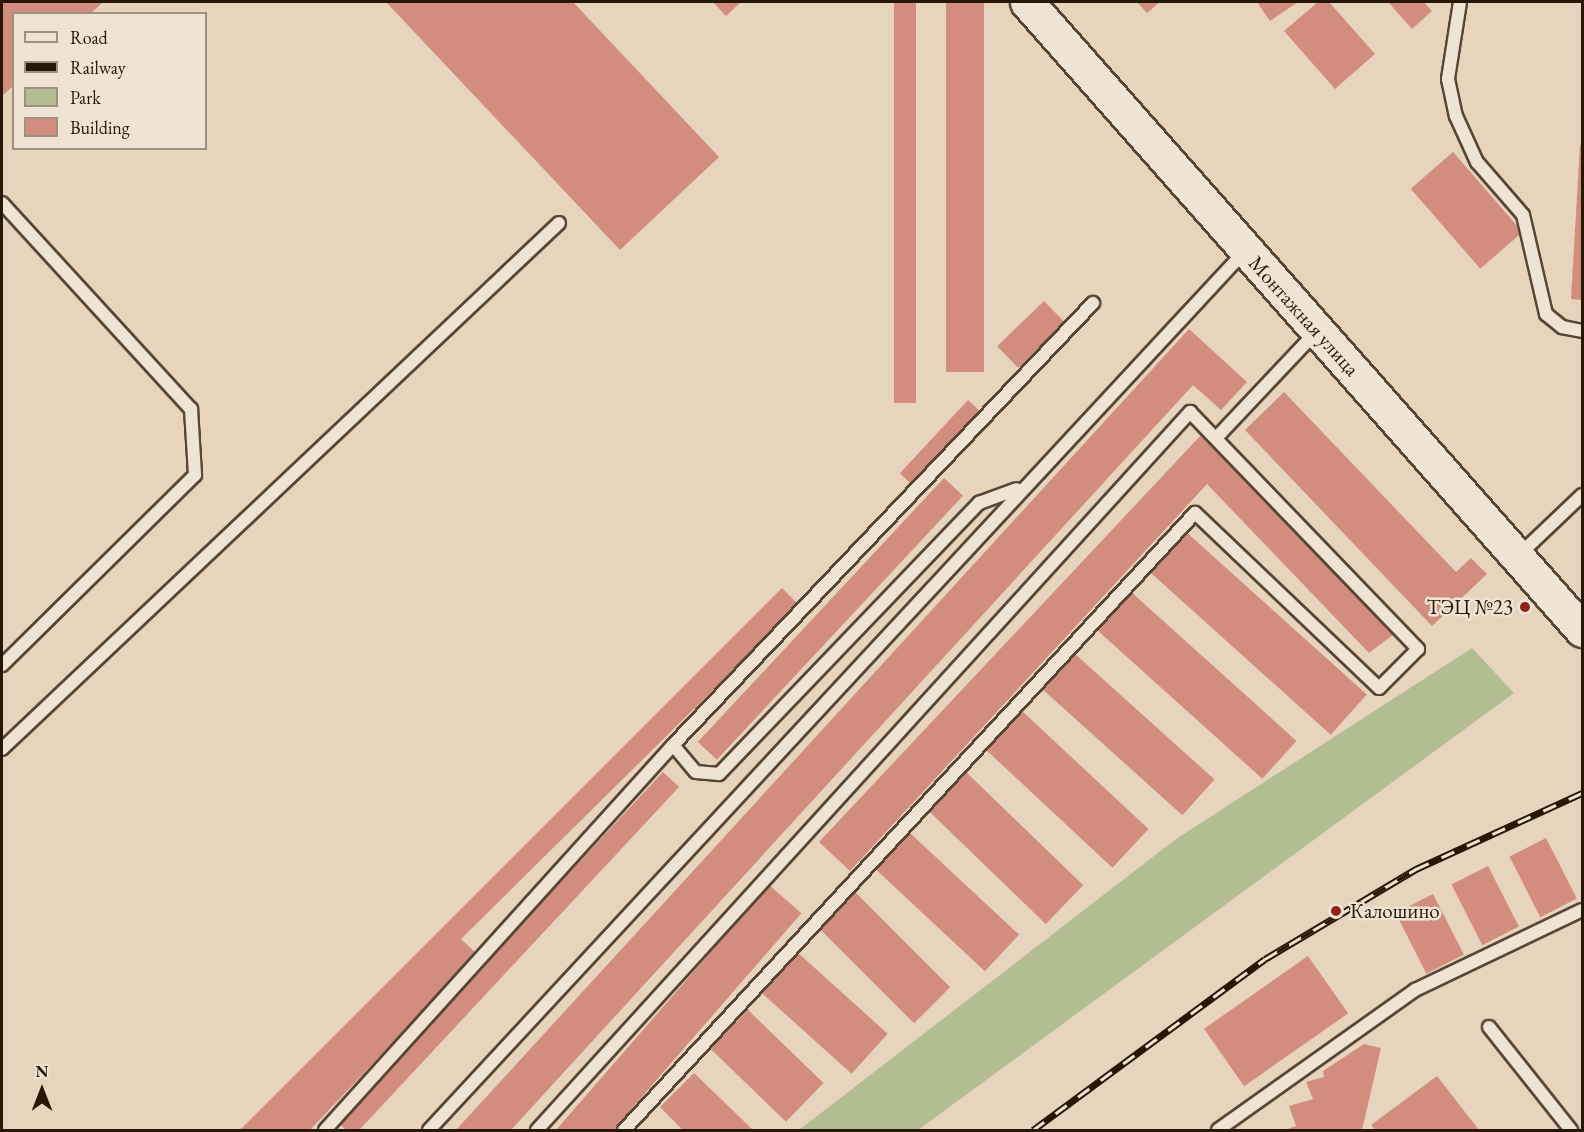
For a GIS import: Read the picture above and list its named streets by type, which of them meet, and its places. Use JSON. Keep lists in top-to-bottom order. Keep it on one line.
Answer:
{"streets":{"main road":["Монтажная улица"]},"places":["ТЭЦ №23","Калошино"],"legend":["Road","Railway","Park","Building"],"north":"top"}
